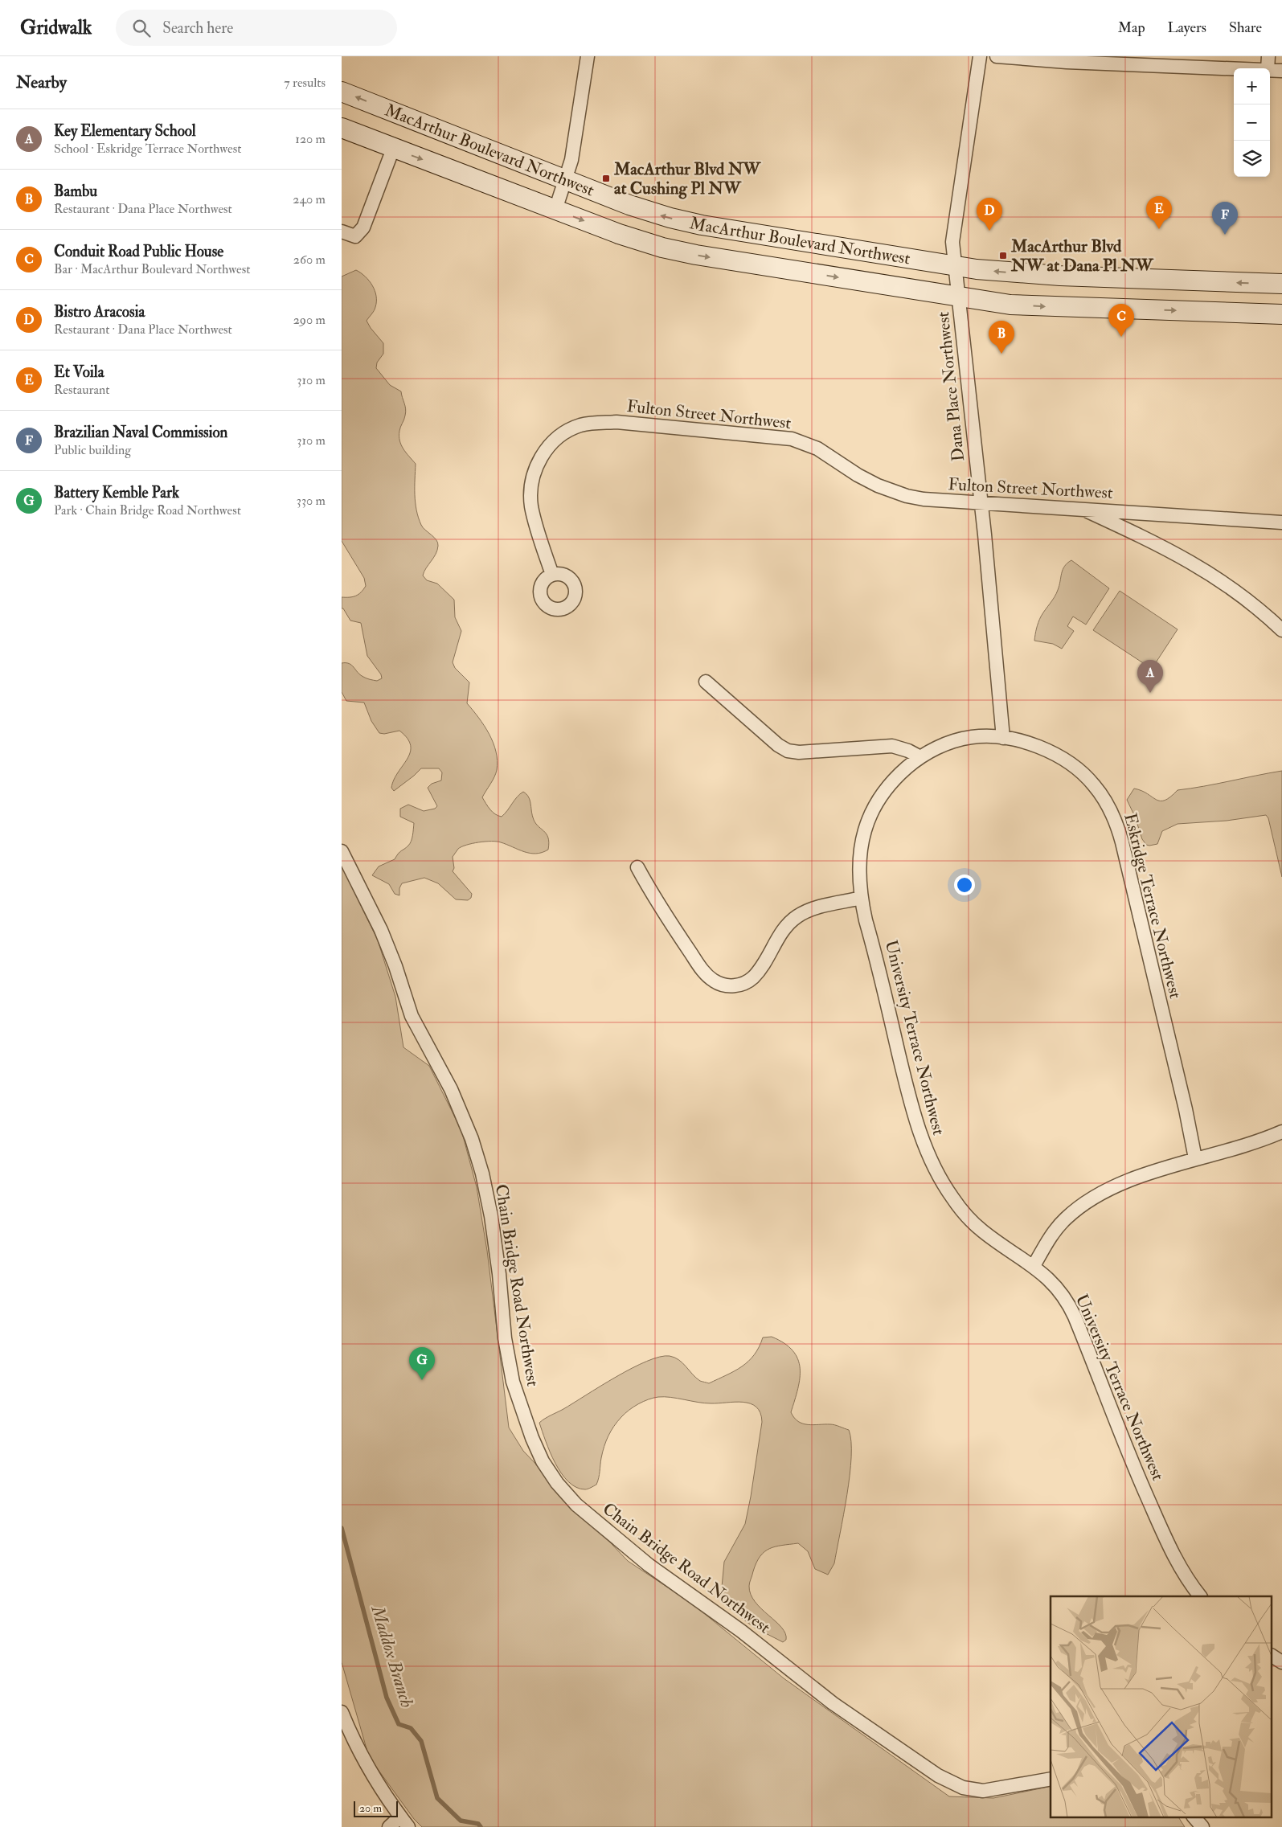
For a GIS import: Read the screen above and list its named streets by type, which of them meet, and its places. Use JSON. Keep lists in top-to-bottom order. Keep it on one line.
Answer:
{"streets":{"main road":["MacArthur Boulevard Northwest"],"street":["Dana Place Northwest","Fulton Street Northwest","Eskridge Terrace Northwest","University Terrace Northwest","Chain Bridge Road Northwest"]},"crossings":[["MacArthur Boulevard Northwest","Dana Place Northwest"],["Dana Place Northwest","Fulton Street Northwest"],["Dana Place Northwest","Eskridge Terrace Northwest"],["Eskridge Terrace Northwest","University Terrace Northwest"]],"water":["Maddox Branch"],"places":{"transit":["MacArthur Blvd NW at Cushing Pl NW","MacArthur Blvd NW at Dana Pl NW"]},"scale_bar":"20 m","page":{"header":"Gridwalk","search":"Search here","nav":["Map","Layers","Share"],"heading":["Nearby","7 results"],"map_buttons":["+","−"],"list":[{"mark":"A","name":"Key Elementary School","note":"School · Eskridge Terrace Northwest","value":"120 m"},{"mark":"B","name":"Bambu","note":"Restaurant · Dana Place Northwest","value":"240 m"},{"mark":"C","name":"Conduit Road Public House","note":"Bar · MacArthur Boulevard Northwest","value":"260 m"},{"mark":"D","name":"Bistro Aracosia","note":"Restaurant · Dana Place Northwest","value":"290 m"},{"mark":"E","name":"Et Voila","note":"Restaurant","value":"310 m"},{"mark":"F","name":"Brazilian Naval Commission","note":"Public building","value":"310 m"},{"mark":"G","name":"Battery Kemble Park","note":"Park · Chain Bridge Road Northwest","value":"330 m"}],"pins":["E","D","F","C","B","A","G"],"scale":"20 m"}}
